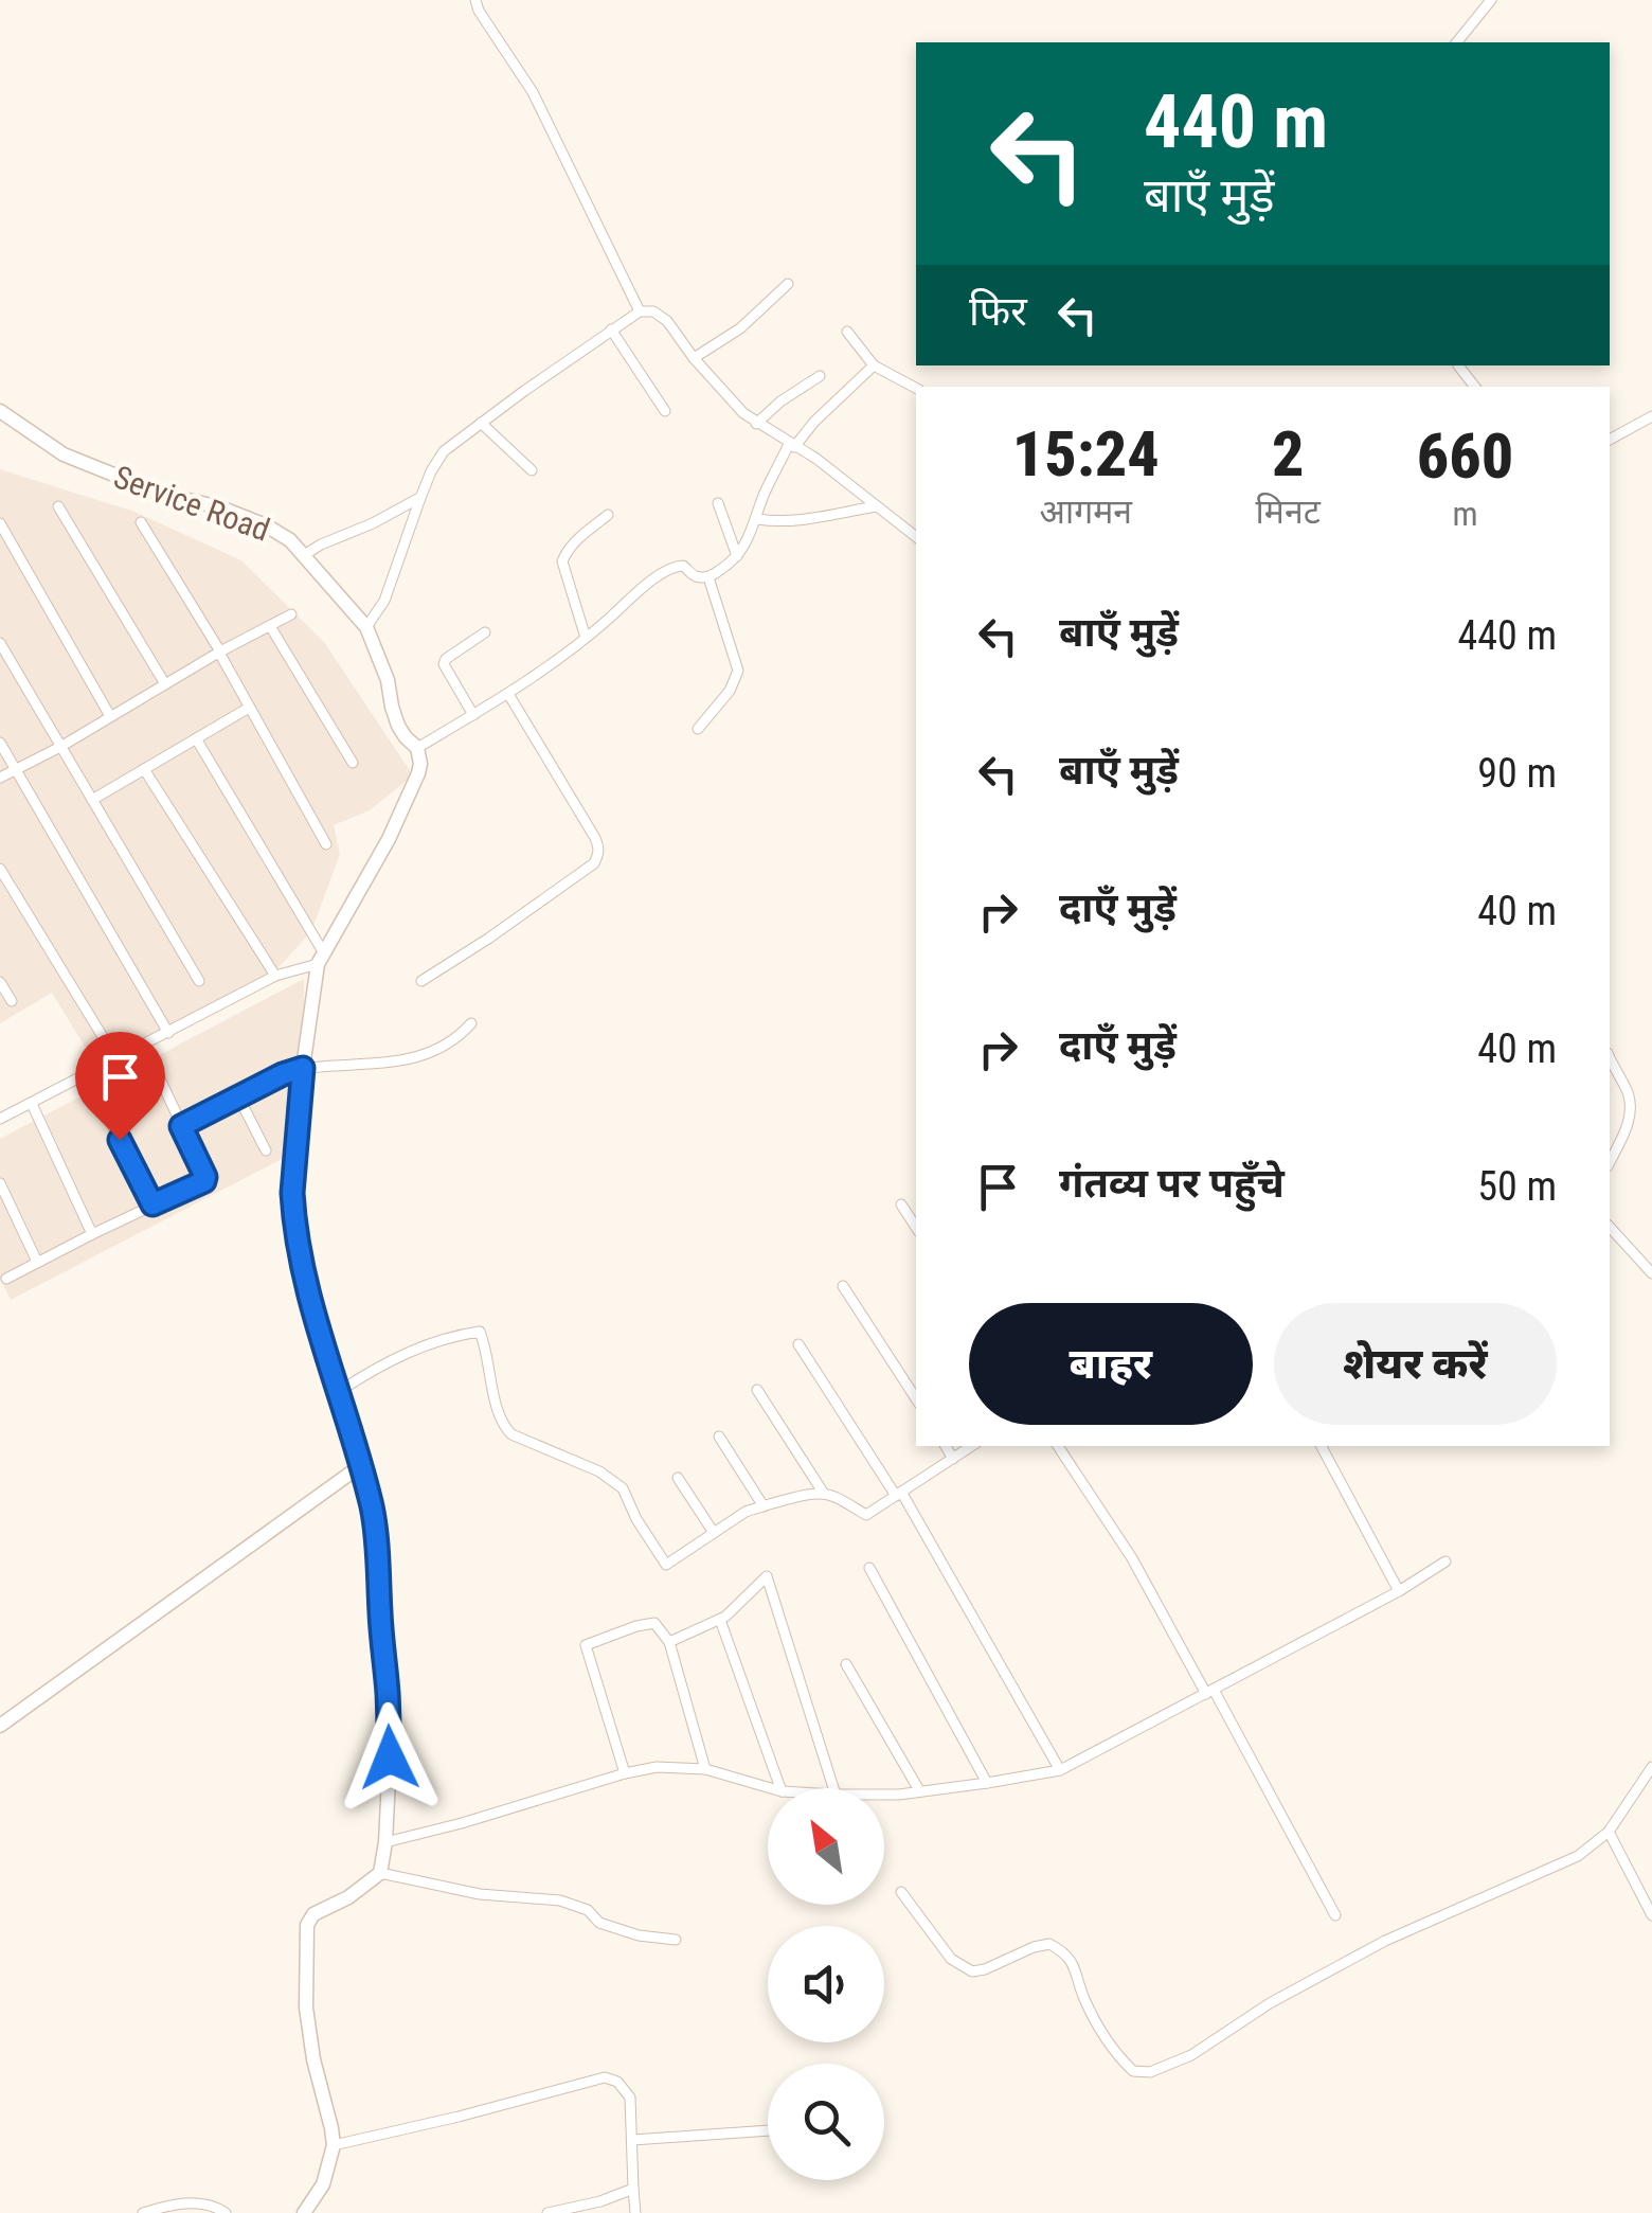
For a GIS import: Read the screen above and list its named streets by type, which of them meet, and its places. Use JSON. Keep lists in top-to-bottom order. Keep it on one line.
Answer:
{"streets":{"street":["Service Road"]},"north":"top left","page":{"turn":["440 m","बाएँ मुड़ें"],"then":"फिर","eta":["15:24","आगमन","2","मिनट","660","m"],"list":[{"name":"बाएँ मुड़ें","value":"440 m"},{"name":"बाएँ मुड़ें","value":"90 m"},{"name":"दाएँ मुड़ें","value":"40 m"},{"name":"दाएँ मुड़ें","value":"40 m"},{"name":"गंतव्य पर पहुँचे","value":"50 m"}],"buttons":["बाहर","शेयर करें"]}}
